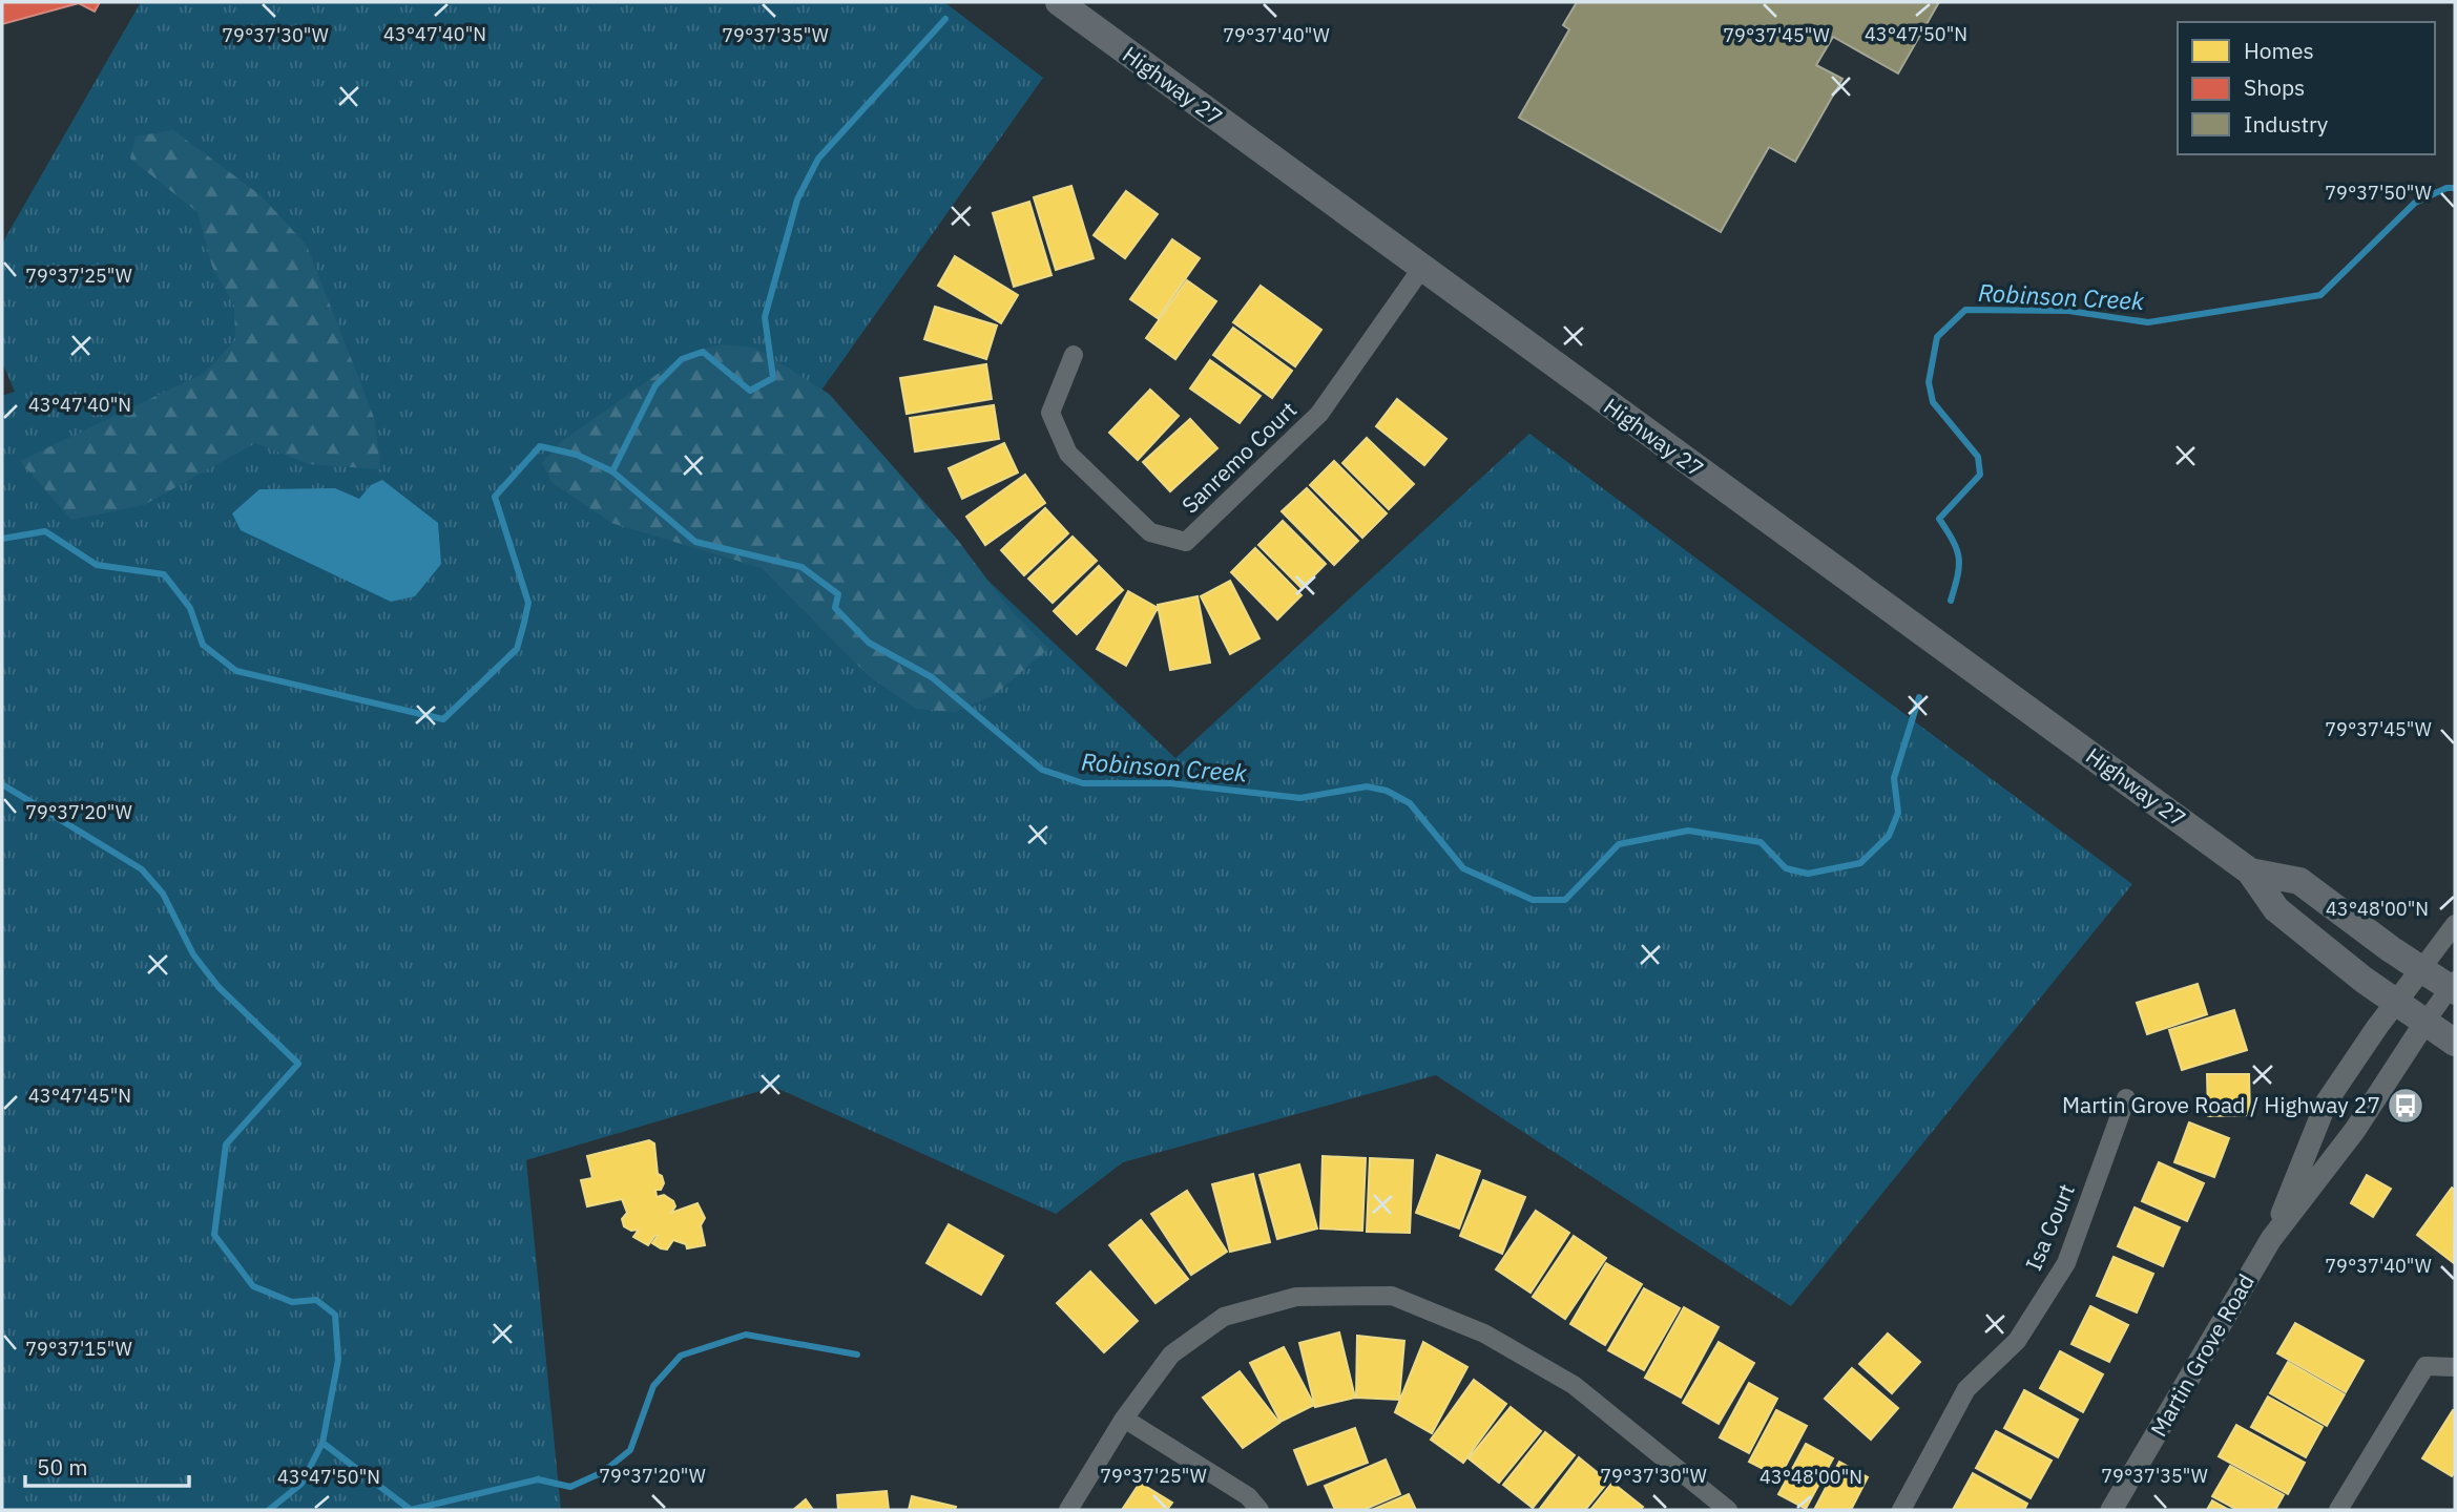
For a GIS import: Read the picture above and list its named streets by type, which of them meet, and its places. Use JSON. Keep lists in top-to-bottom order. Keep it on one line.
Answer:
{"streets":{"main road":["Highway 27"],"street":["Sanremo Court","Isa Court","Martin Grove Road"]},"crossings":[["Highway 27","Sanremo Court"],["Highway 27","Martin Grove Road"]],"water":["Robinson Creek"],"places":{"bus stop":["Martin Grove Road / Highway 27"]},"legend":["Homes","Shops","Industry"],"scale_bar":"50 m","coordinates":["43°47'40\"N","43°47'50\"N","79°37'40\"W","79°37'45\"W","79°37'30\"W","79°37'35\"W","79°37'50\"W","79°37'25\"W","79°37'20\"W","43°48'00\"N","43°47'45\"N","79°37'15\"W"]}
